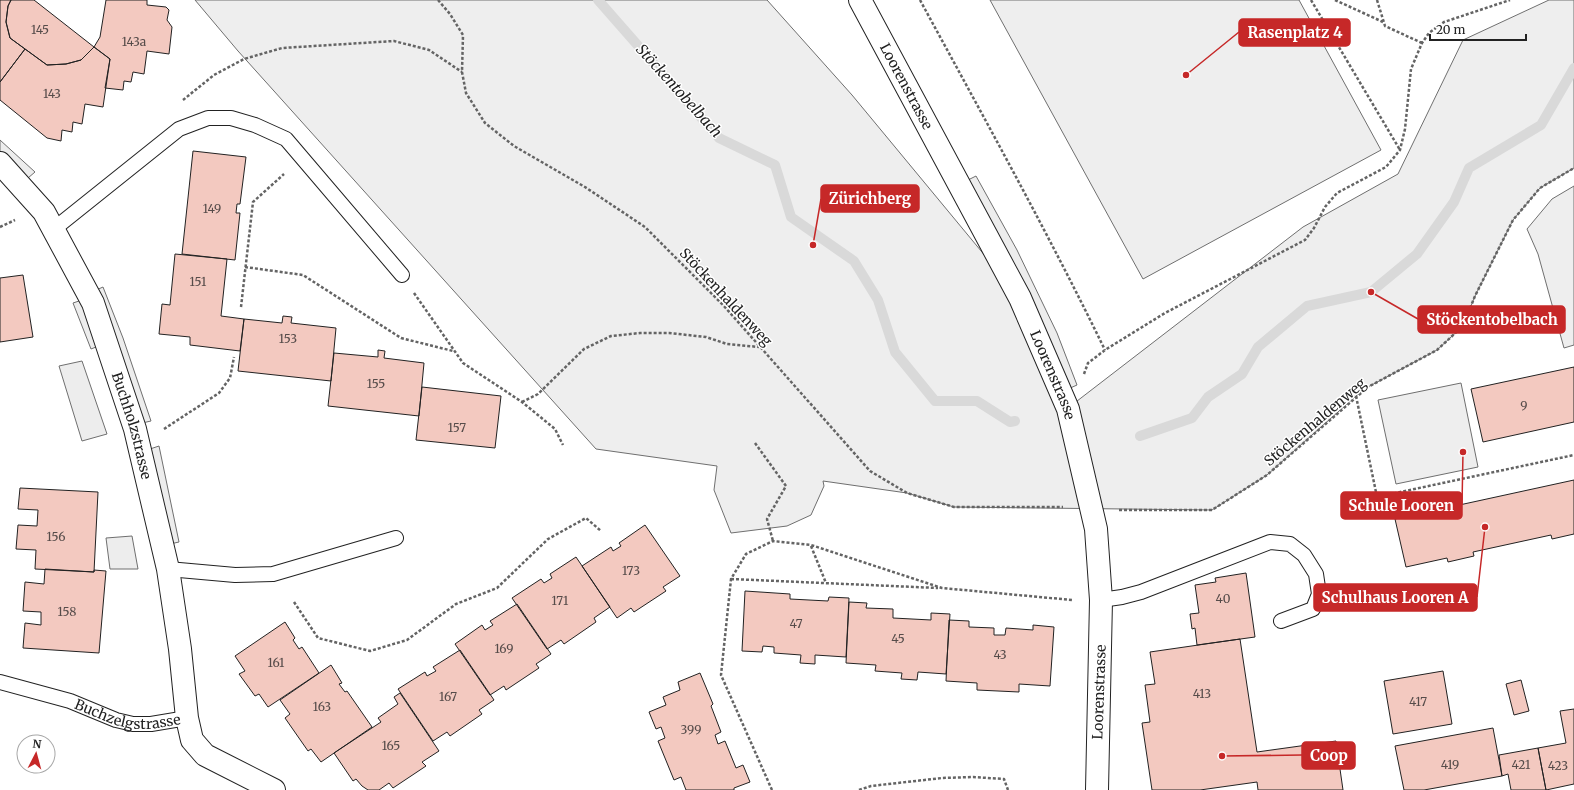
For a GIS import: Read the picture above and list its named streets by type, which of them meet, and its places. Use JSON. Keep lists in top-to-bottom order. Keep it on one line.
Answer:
{"streets":{"street":["Loorenstrasse","Buchholzstrasse","Buchzelgstrasse"],"path":["Stöckenhaldenweg"]},"crossings":[["Loorenstrasse","Stöckenhaldenweg"],["Buchholzstrasse","Buchzelgstrasse"]],"water":["Stöckentobelbach"],"places":["Rasenplatz 4","Zürichberg","Stöckentobelbach","Schule Looren","Schulhaus Looren A","Coop"],"house_numbers":["145","143a","143","149","151","153","155","9","157","156","173","40","171","158","47","45","169","43","161","413","167","417","163","399","165","419","421","423"],"scale_bar":"20 m","north":"top"}
